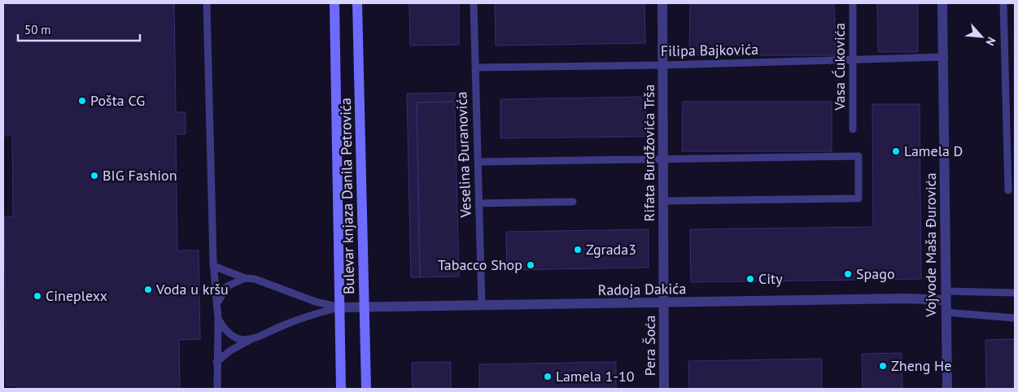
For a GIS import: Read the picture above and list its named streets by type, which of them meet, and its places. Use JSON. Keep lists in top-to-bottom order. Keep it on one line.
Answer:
{"streets":{"main road":["Bulevar knjaza Danila Petrovića"],"street":["Rifata Burdžovića Trša","Vojvode Maša Đurovića","Radoja Dakića","Pera Šoća"],"lane":["Filipa Bajkovića","Vasa Ćukovića","Veselina Đuranovića"]},"crossings":[["Filipa Bajkovića","Vasa Ćukovića"],["Filipa Bajkovića","Rifata Burdžovića Trša"],["Filipa Bajkovića","Veselina Đuranovića"],["Filipa Bajkovića","Vojvode Maša Đurovića"],["Rifata Burdžovića Trša","Radoja Dakića"],["Rifata Burdžovića Trša","Pera Šoća"],["Veselina Đuranovića","Radoja Dakića"],["Bulevar knjaza Danila Petrovića","Radoja Dakića"],["Vojvode Maša Đurovića","Radoja Dakića"],["Radoja Dakića","Pera Šoća"]],"places":["Pošta CG","Lamela D","BIG Fashion","Zgrada3","Tabacco Shop","Spago","City","Voda u kršu","Cineplexx","Zheng He","Lamela 1-10"],"scale_bar":"50 m","north":"bottom right"}
